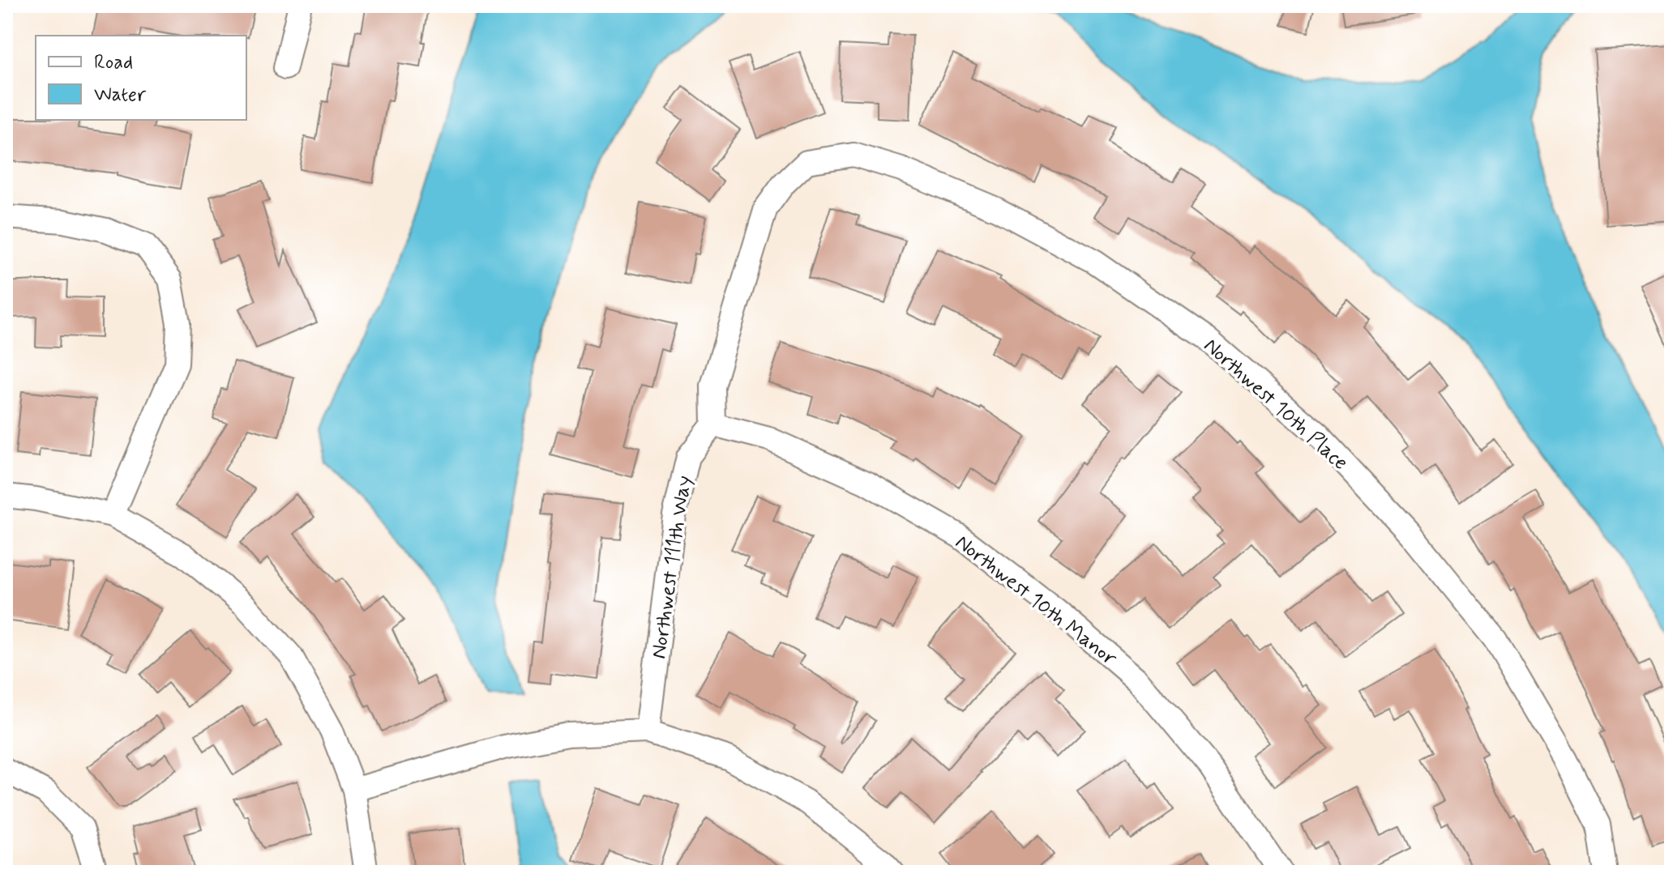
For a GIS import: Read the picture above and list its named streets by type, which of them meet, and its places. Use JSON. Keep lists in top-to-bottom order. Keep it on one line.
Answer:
{"streets":{"street":["Northwest 10th Place","Northwest 111th Way","Northwest 10th Manor"]},"crossings":[["Northwest 10th Place","Northwest 111th Way"],["Northwest 10th Place","Northwest 10th Manor"],["Northwest 111th Way","Northwest 10th Manor"]],"legend":["Road","Water"]}
